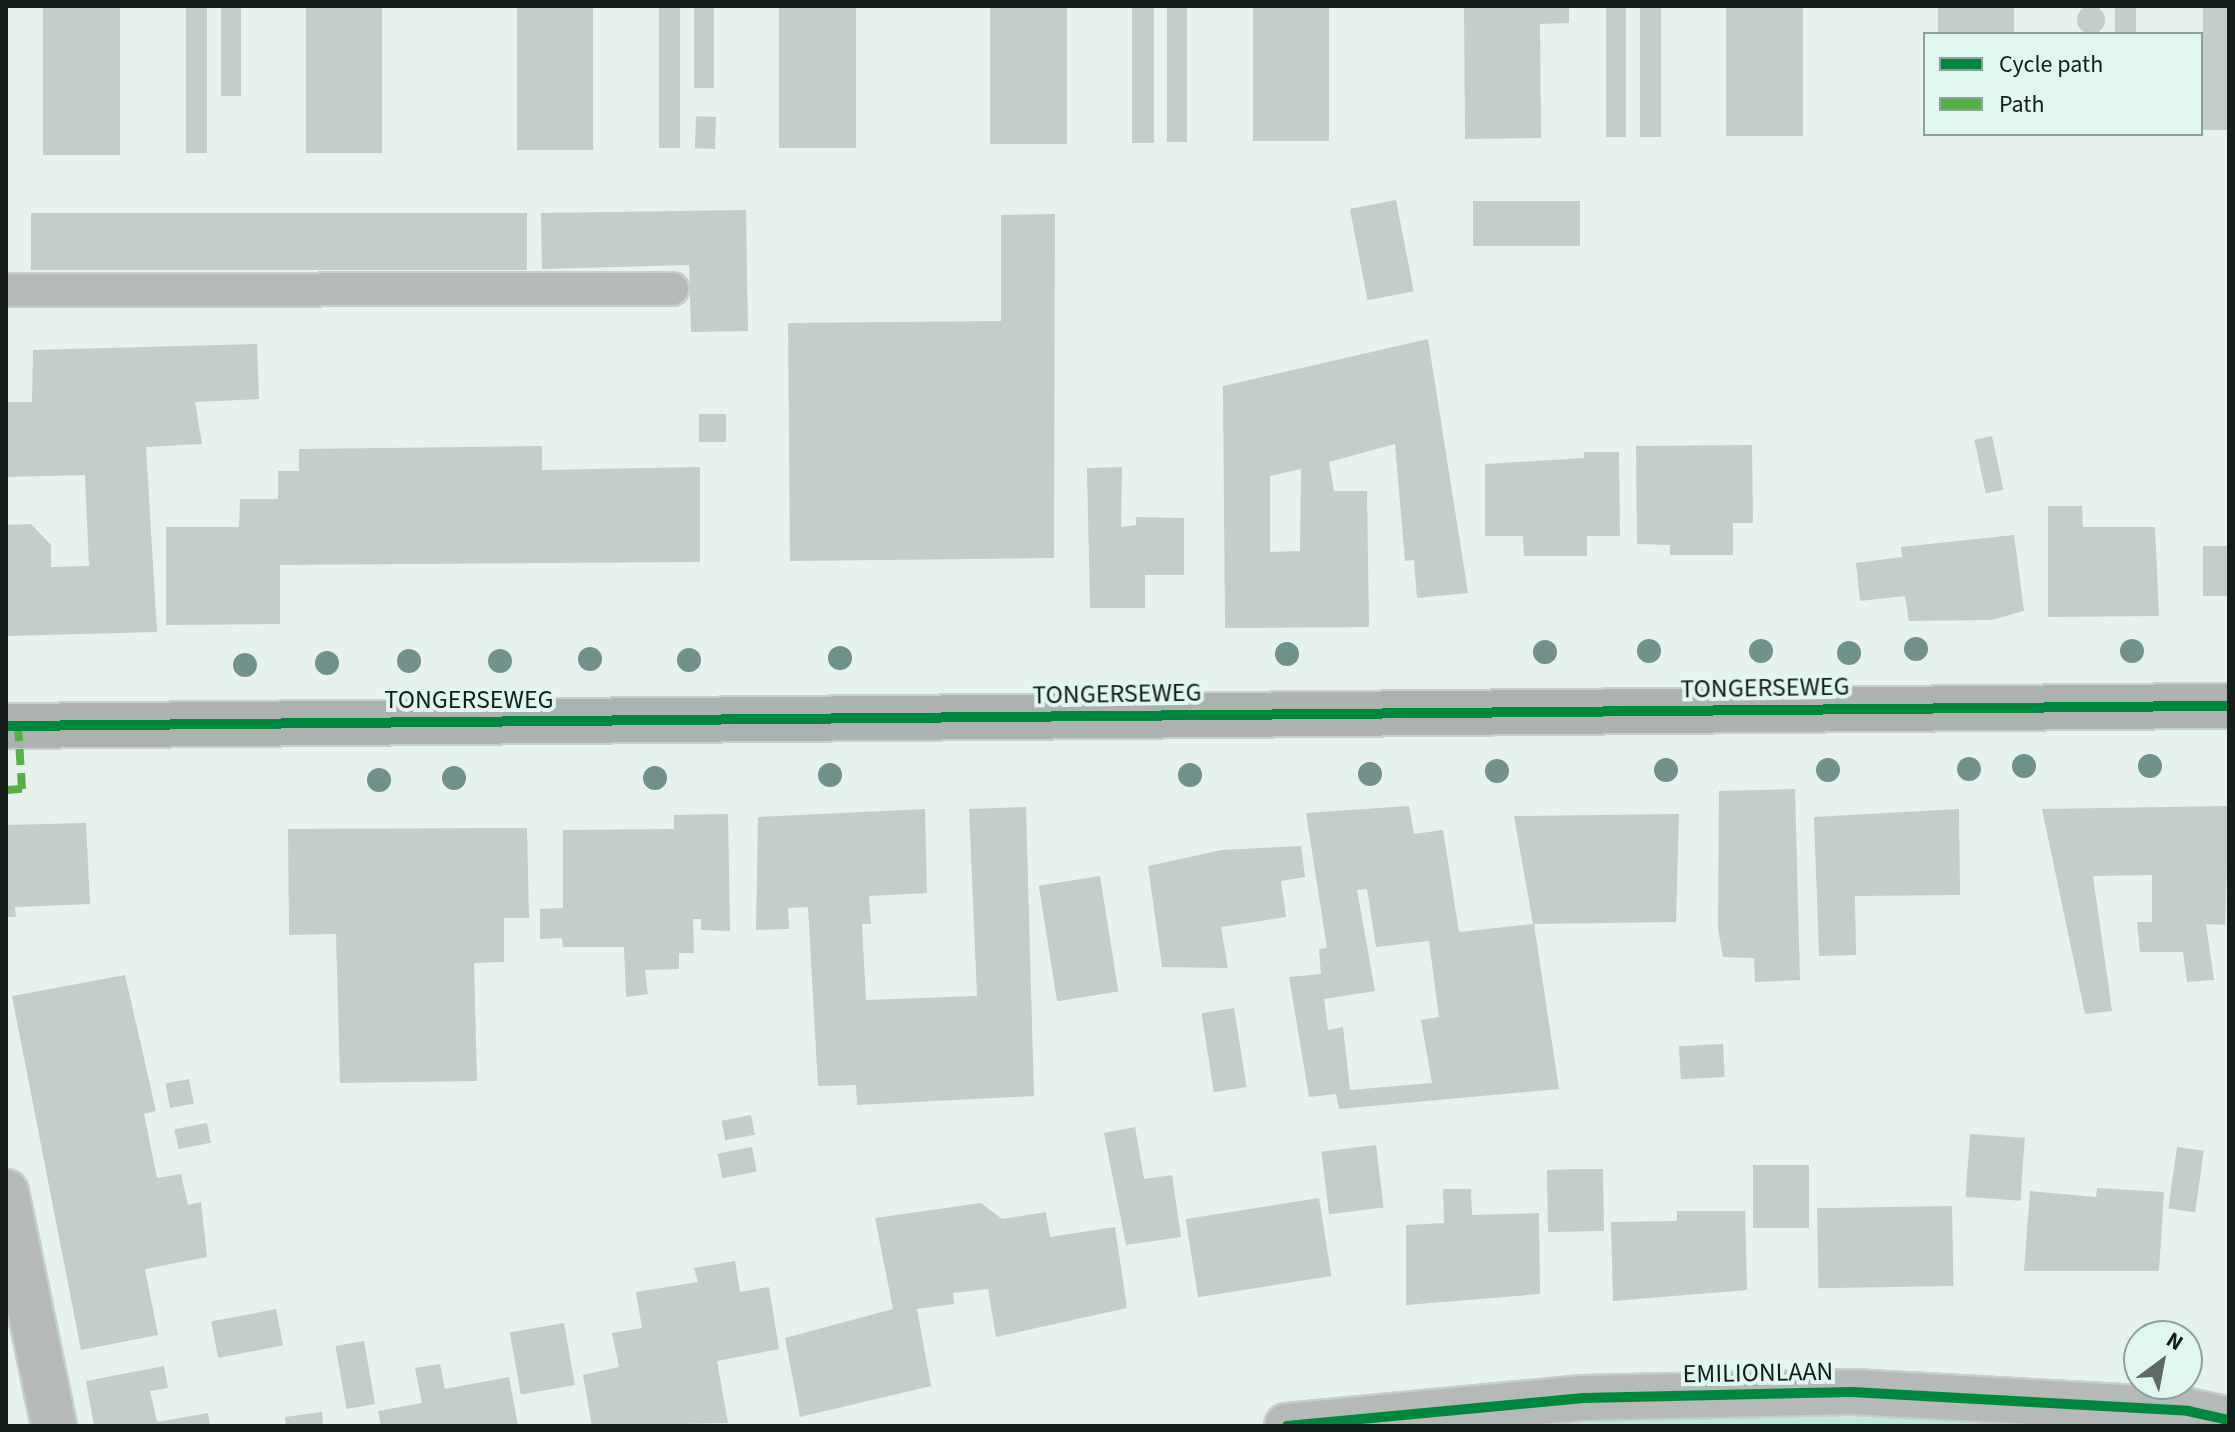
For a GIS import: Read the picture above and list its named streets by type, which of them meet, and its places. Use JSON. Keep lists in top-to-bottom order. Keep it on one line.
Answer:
{"streets":{"main road":["TONGERSEWEG"],"street":["EMILIONLAAN"]},"legend":["Cycle path","Path"],"north":"top right"}
